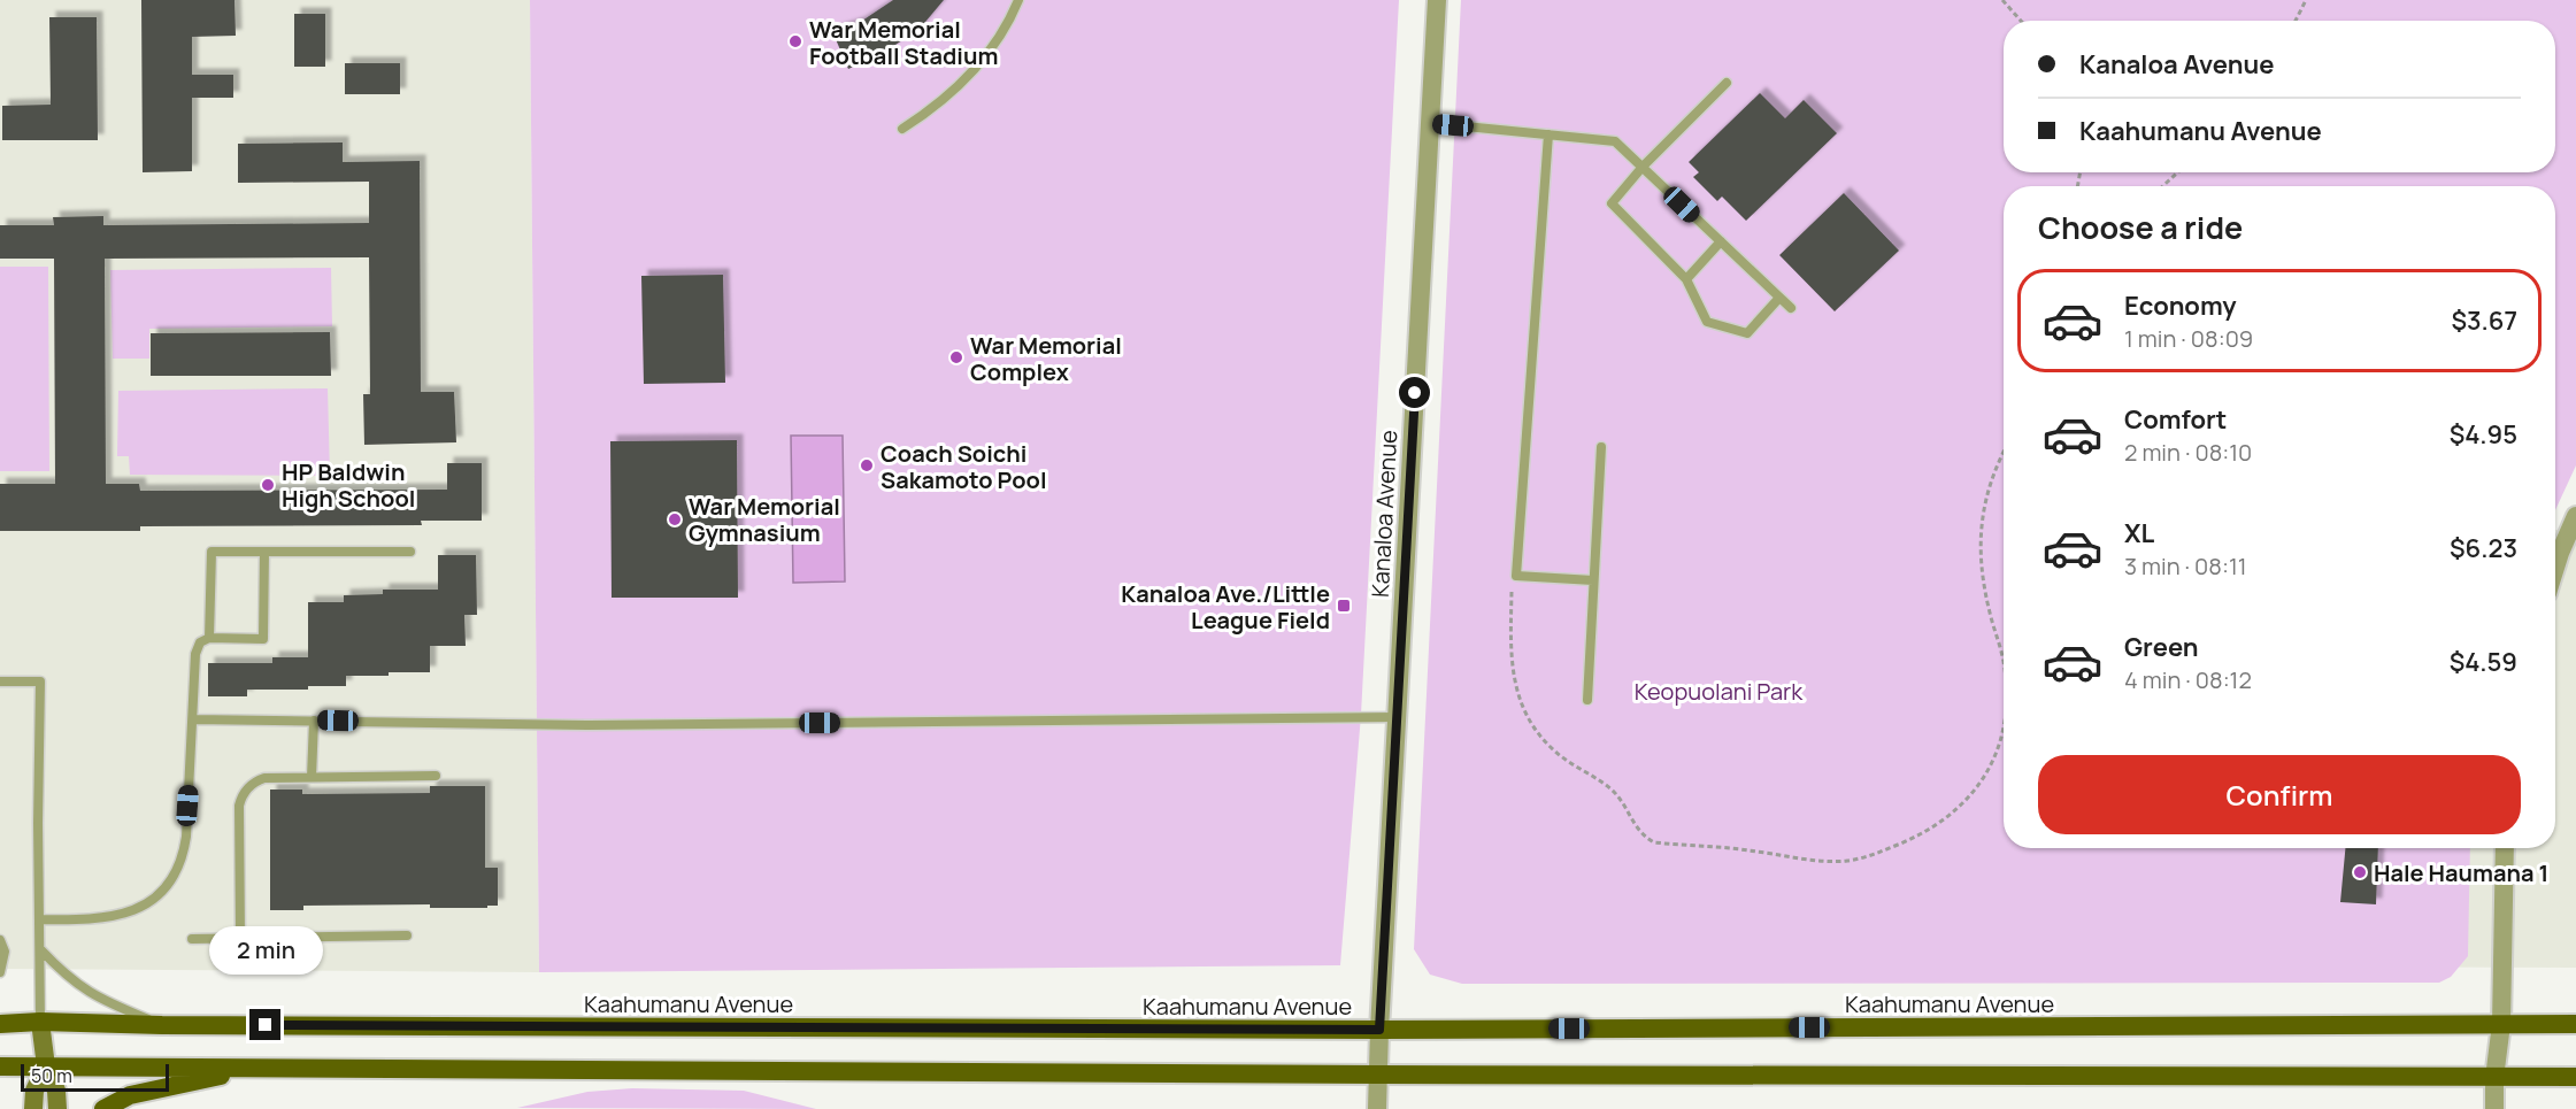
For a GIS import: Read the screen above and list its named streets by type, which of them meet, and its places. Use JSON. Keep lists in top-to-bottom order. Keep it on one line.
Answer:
{"streets":{"main road":["Kaahumanu Avenue"],"street":["Kanaloa Avenue"]},"crossings":[["Kanaloa Avenue","Kaahumanu Avenue"]],"parks":["Keopuolani Park"],"places":{"other":["War Memorial Football Stadium","War Memorial Complex","Coach Soichi Sakamoto Pool","HP Baldwin High School","War Memorial Gymnasium","Hale Haumana 1"],"transit":["Kanaloa Ave./Little League Field"]},"scale_bar":"50 m","page":{"banner":["Kanaloa Avenue","Kaahumanu Avenue"],"heading":"Choose a ride","list":[{"name":"Economy","note":"1 min · 08:09","value":"$3.67"},{"name":"Comfort","note":"2 min · 08:10","value":"$4.95"},{"name":"XL","note":"3 min · 08:11","value":"$6.23"},{"name":"Green","note":"4 min · 08:12","value":"$4.59"}],"buttons":"Confirm","bubble":"2 min","scale":"50 m"}}
